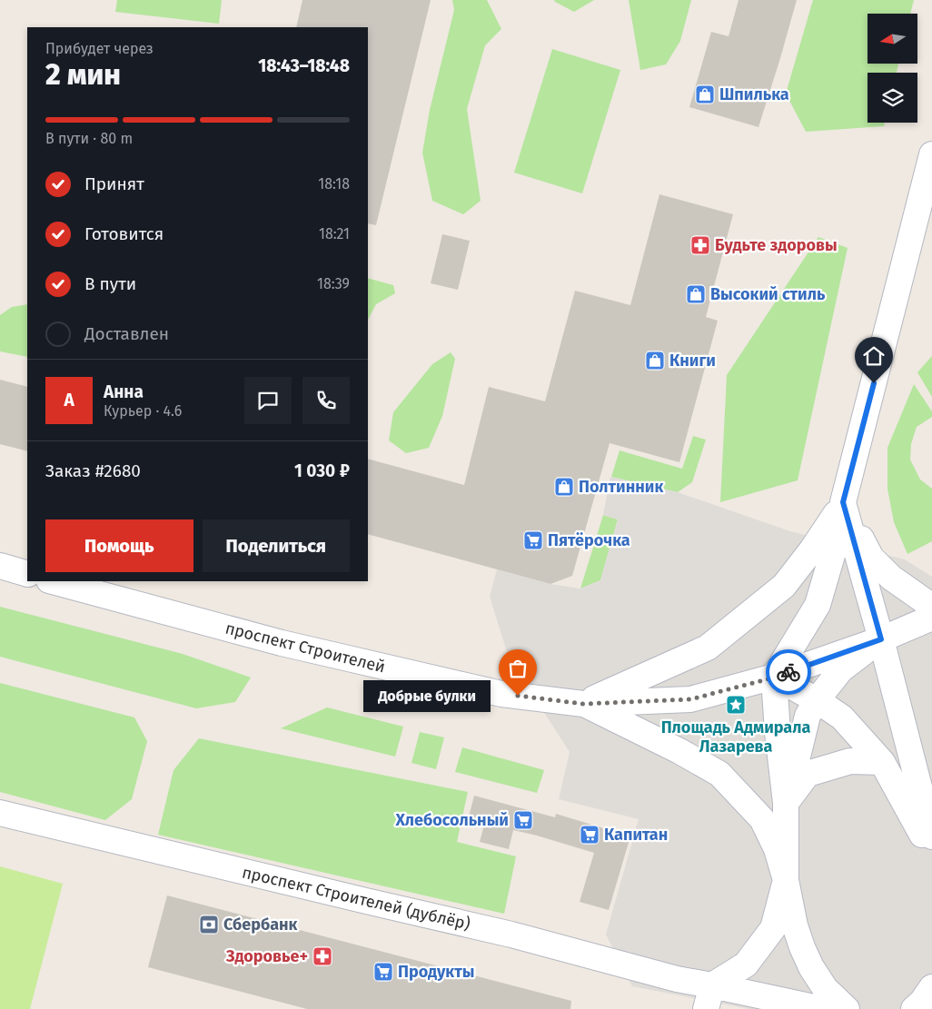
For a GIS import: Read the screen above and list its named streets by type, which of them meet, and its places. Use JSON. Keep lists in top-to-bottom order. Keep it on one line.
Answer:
{"streets":{"street":["проспект Строителей","проспект Строителей (дублёр)"]},"places":{"shop":["Шпилька","Высокий стиль","Книги","Полтинник"],"pharmacy":["Будьте здоровы","Здоровье+"],"supermarket":["Пятёрочка","Хлебосольный","Капитан","Продукты"],"other":["Добрые булки"],"place":["Площадь Адмирала Лазарева"],"bank":["Сбербанк"]},"north":"left","page":{"heading":["2 мин","Прибудет через","18:43–18:48"],"panel":["Анна","Курьер · 4.6","Заказ #2680","1 030 ₽"],"bar":"В пути · 80 m","list":[["Принят","18:18"],["Готовится","18:21"],["В пути","18:39"],"Доставлен"],"round":"А","buttons":["Помощь","Поделиться"],"bubble":"Добрые булки"}}
